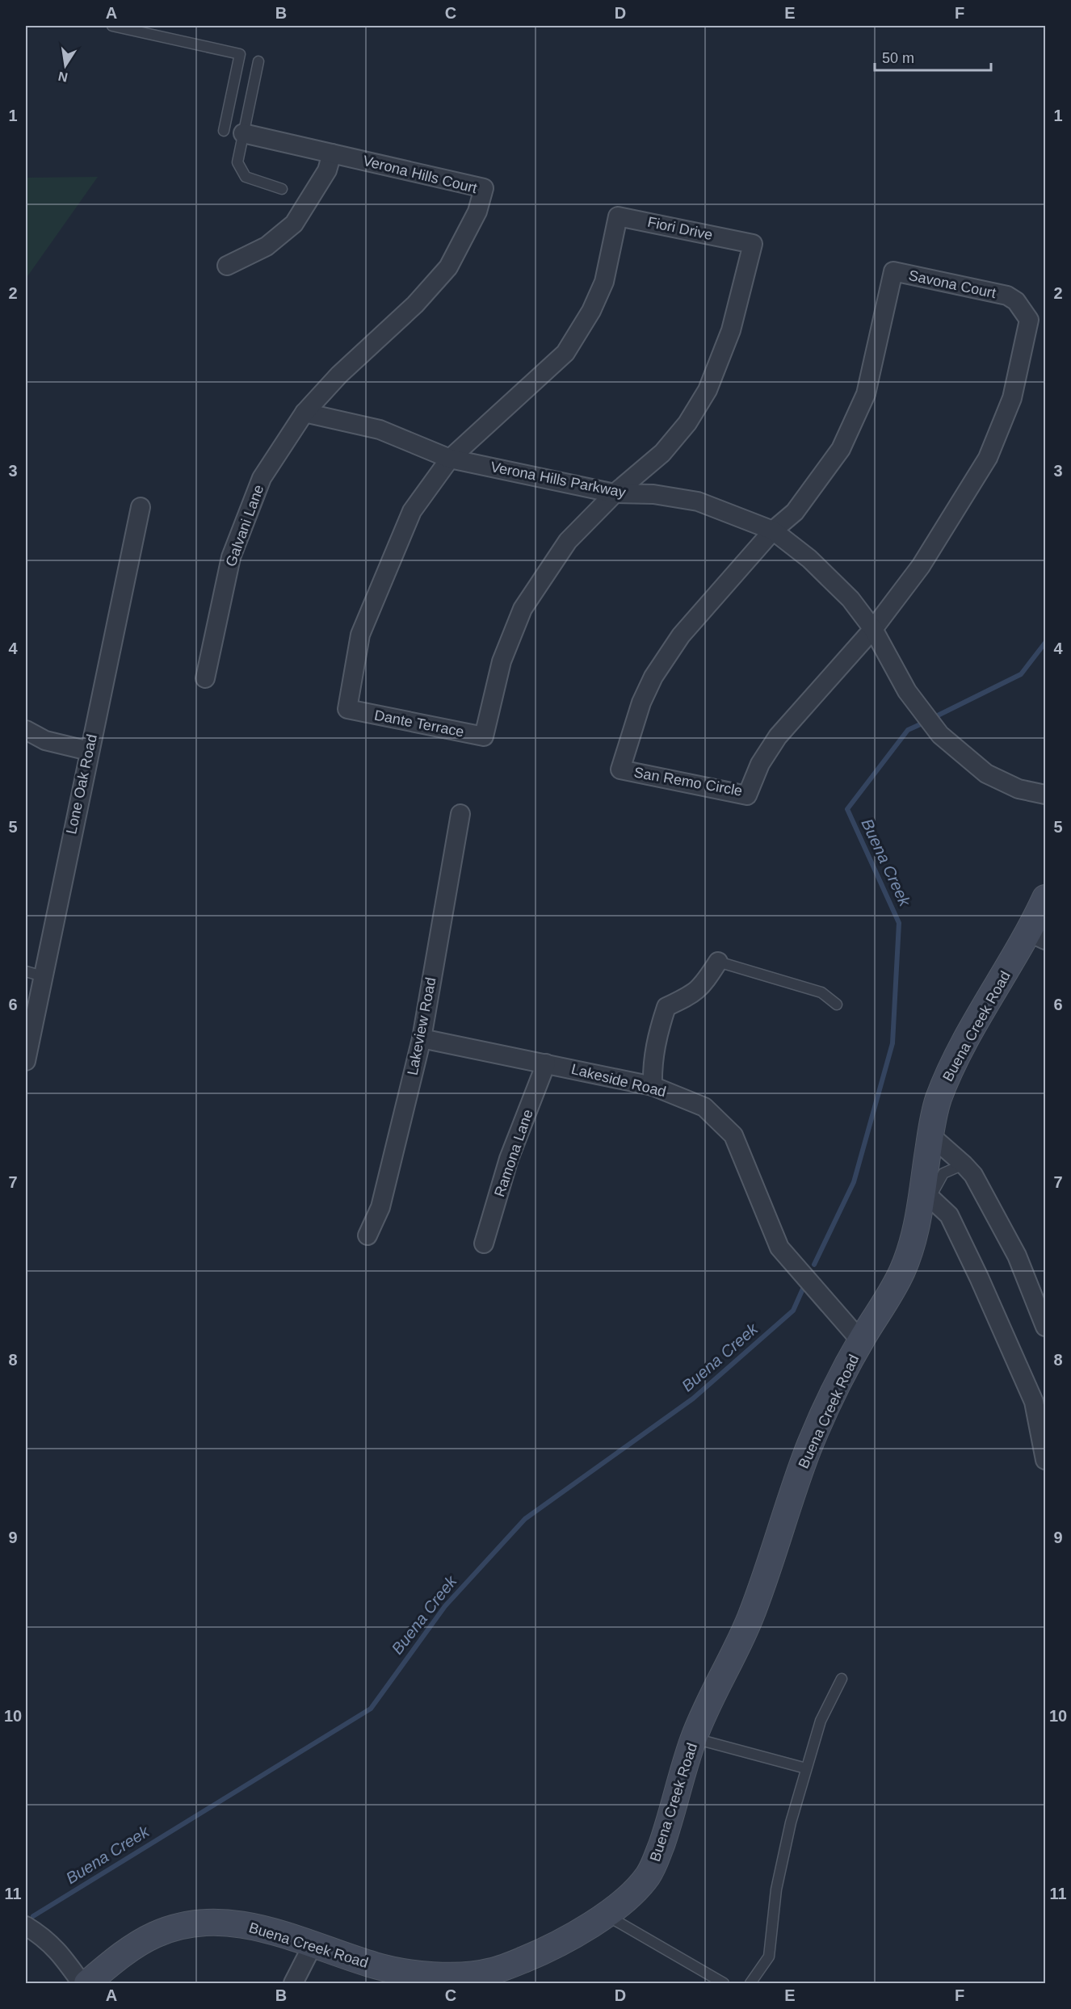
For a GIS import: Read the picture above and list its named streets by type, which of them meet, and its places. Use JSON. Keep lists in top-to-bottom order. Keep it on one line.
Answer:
{"streets":{"main road":["Buena Creek Road"],"street":["Verona Hills Court","Fiori Drive","Savona Court","Verona Hills Parkway","Galvani Lane","Dante Terrace","San Remo Circle","Lone Oak Road","Lakeview Road","Lakeside Road","Ramona Lane"]},"crossings":[["Verona Hills Court","Verona Hills Parkway"],["Verona Hills Court","Galvani Lane"],["Fiori Drive","Verona Hills Parkway"],["Fiori Drive","Dante Terrace"],["Savona Court","Verona Hills Parkway"],["Savona Court","San Remo Circle"],["Verona Hills Parkway","Galvani Lane"],["Verona Hills Parkway","Dante Terrace"],["Verona Hills Parkway","San Remo Circle"],["Lakeview Road","Lakeside Road"],["Buena Creek Road","Lakeside Road"],["Lakeside Road","Ramona Lane"]],"water":["Buena Creek"],"scale_bar":"50 m","north":"bottom","grid":{"columns":["A","B","C","D","E","F"],"rows":["1","2","3","4","5","6","7","8","9","10","11"]}}
